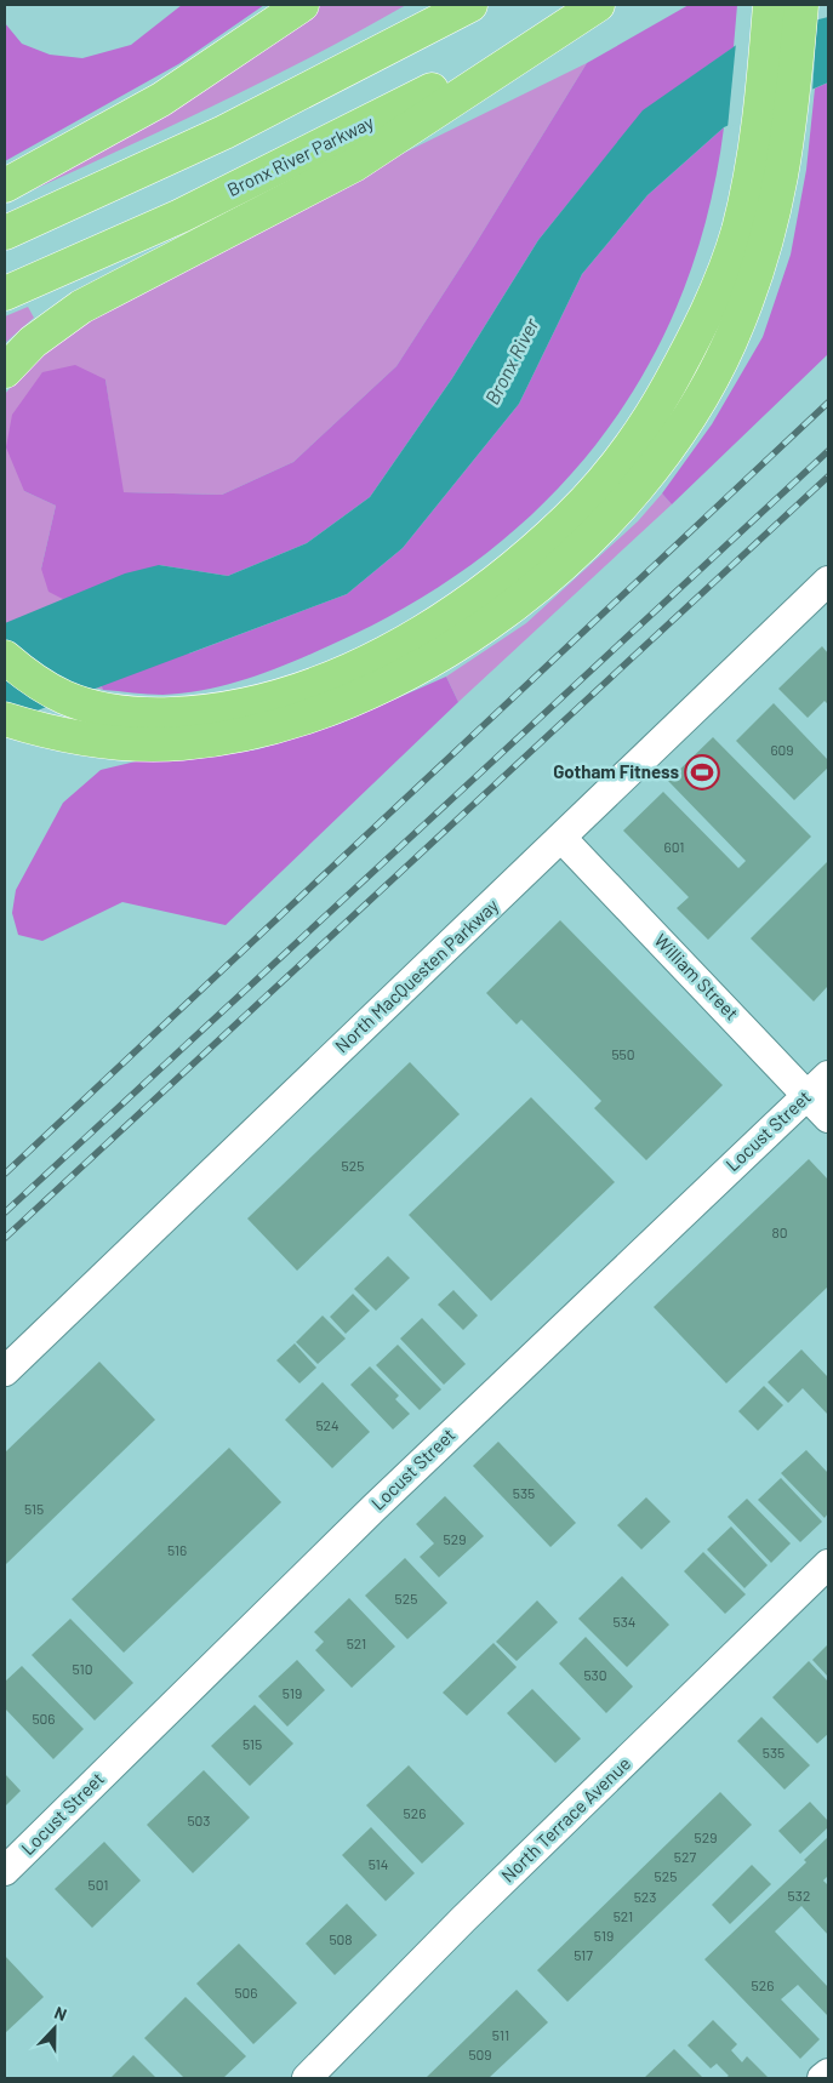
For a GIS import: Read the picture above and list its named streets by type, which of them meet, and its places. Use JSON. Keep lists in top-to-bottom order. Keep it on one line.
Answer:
{"streets":{"highway":["Bronx River Parkway"],"street":["North MacQuesten Parkway","William Street","Locust Street","North Terrace Avenue"]},"crossings":[["North MacQuesten Parkway","William Street"],["William Street","Locust Street"]],"water":["Bronx River"],"places":{"sports":["Gotham Fitness"]},"house_numbers":["609","601","550","525","80","524","535","515","529","516","525","534","521","510","530","519","506","515","535","526","503","529","527","514","525","501","532","523","521","519","508","517","526","506","511","509"],"north":"top"}
